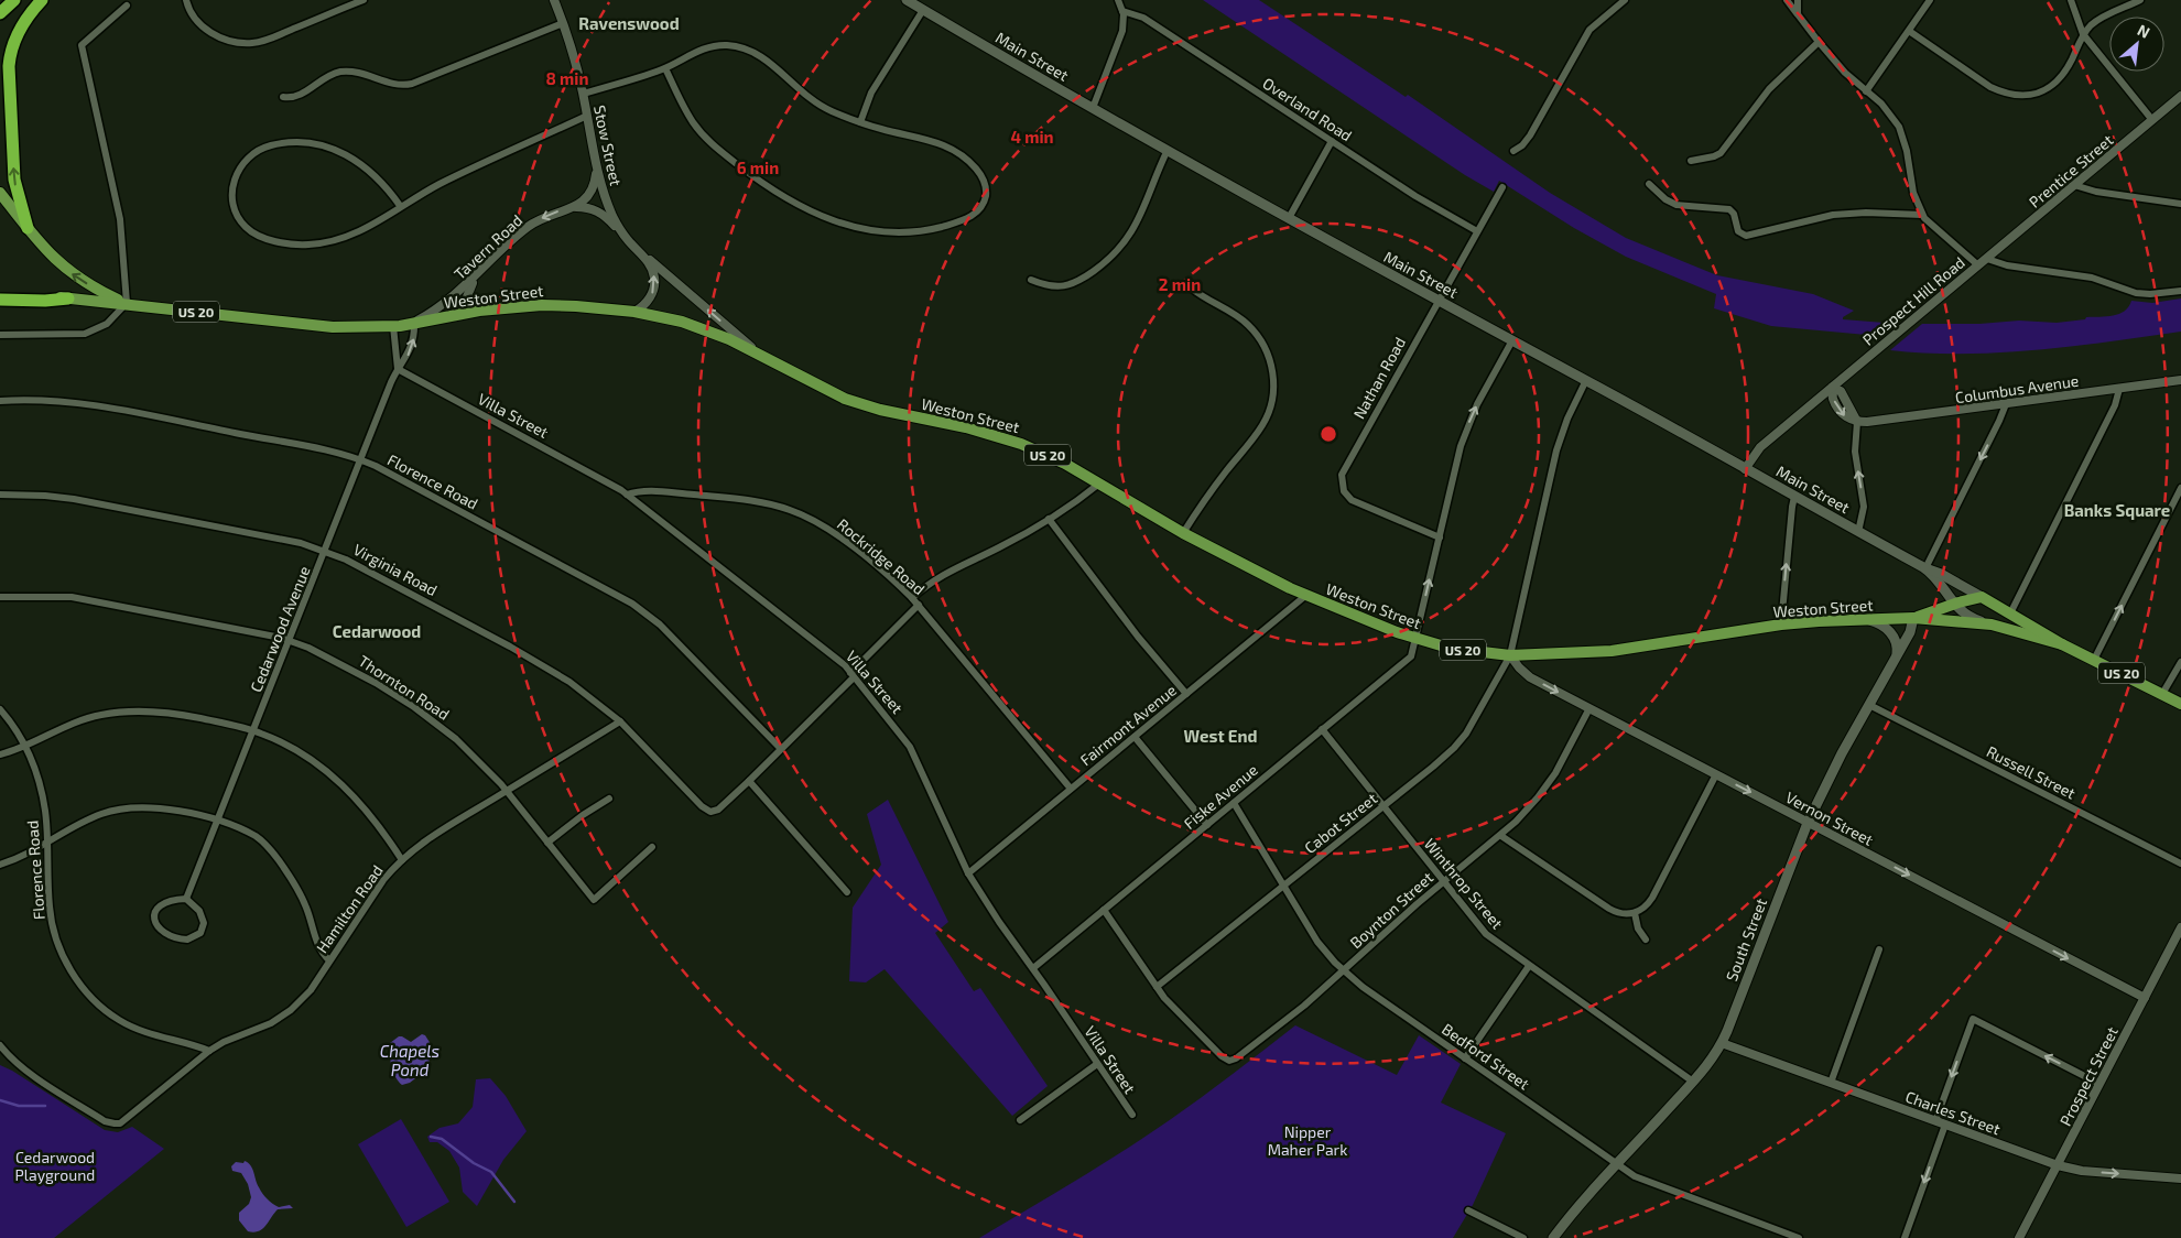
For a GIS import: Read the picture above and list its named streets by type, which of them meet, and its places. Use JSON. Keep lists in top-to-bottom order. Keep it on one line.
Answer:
{"streets":{"main road":["Main Street","Weston Street","US 20","South Street"],"street":["Overland Road","Stow Street","Prentice Street","Tavern Road","Prospect Hill Road","Nathan Road","Columbus Avenue","Villa Street","Florence Road","Rockridge Road","Virginia Road","Cedarwood Avenue","Thornton Road","Fairmont Avenue","Russell Street","Fiske Avenue","Vernon Street","Cabot Street","Winthrop Street","Hamilton Road","Boynton Street","Bedford Street","Prospect Street","Charles Street"]},"crossings":[["Main Street","Weston Street"],["Main Street","Prospect Hill Road"],["Main Street","Nathan Road"],["Main Street","Fiske Avenue"],["Main Street","Cabot Street"],["Stow Street","Tavern Road"],["Stow Street","Weston Street"],["Prentice Street","Prospect Hill Road"],["Tavern Road","Weston Street"],["Tavern Road","Cedarwood Avenue"],["Weston Street","Cedarwood Avenue"],["Weston Street","Fairmont Avenue"],["Weston Street","Fiske Avenue"],["Weston Street","Vernon Street"],["Weston Street","Cabot Street"],["Weston Street","South Street"],["Nathan Road","Fiske Avenue"],["Villa Street","Rockridge Road"],["Villa Street","Cedarwood Avenue"],["Villa Street","Fairmont Avenue"],["Villa Street","Fiske Avenue"],["Florence Road","Cedarwood Avenue"],["Florence Road","Hamilton Road"],["Rockridge Road","Fairmont Avenue"],["Virginia Road","Cedarwood Avenue"],["Virginia Road","Hamilton Road"],["Cedarwood Avenue","Thornton Road"],["Thornton Road","Hamilton Road"],["Russell Street","South Street"],["Fiske Avenue","Winthrop Street"],["Fiske Avenue","Bedford Street"],["Vernon Street","Cabot Street"],["Vernon Street","Boynton Street"],["Vernon Street","South Street"],["Vernon Street","Prospect Street"],["Cabot Street","Winthrop Street"],["Cabot Street","Boynton Street"],["Cabot Street","Bedford Street"],["Winthrop Street","Boynton Street"],["Winthrop Street","South Street"],["Boynton Street","Bedford Street"],["South Street","Bedford Street"],["South Street","Charles Street"],["Prospect Street","Charles Street"]],"one_way":["Tavern Road","Fiske Avenue","Vernon Street"],"districts":["Ravenswood","Banks Square","Cedarwood","West End"],"water":["Chapels Pond"],"parks":["Nipper Maher Park","Cedarwood Playground"],"north":"top right","rings":["8 min","4 min","6 min","2 min"]}
